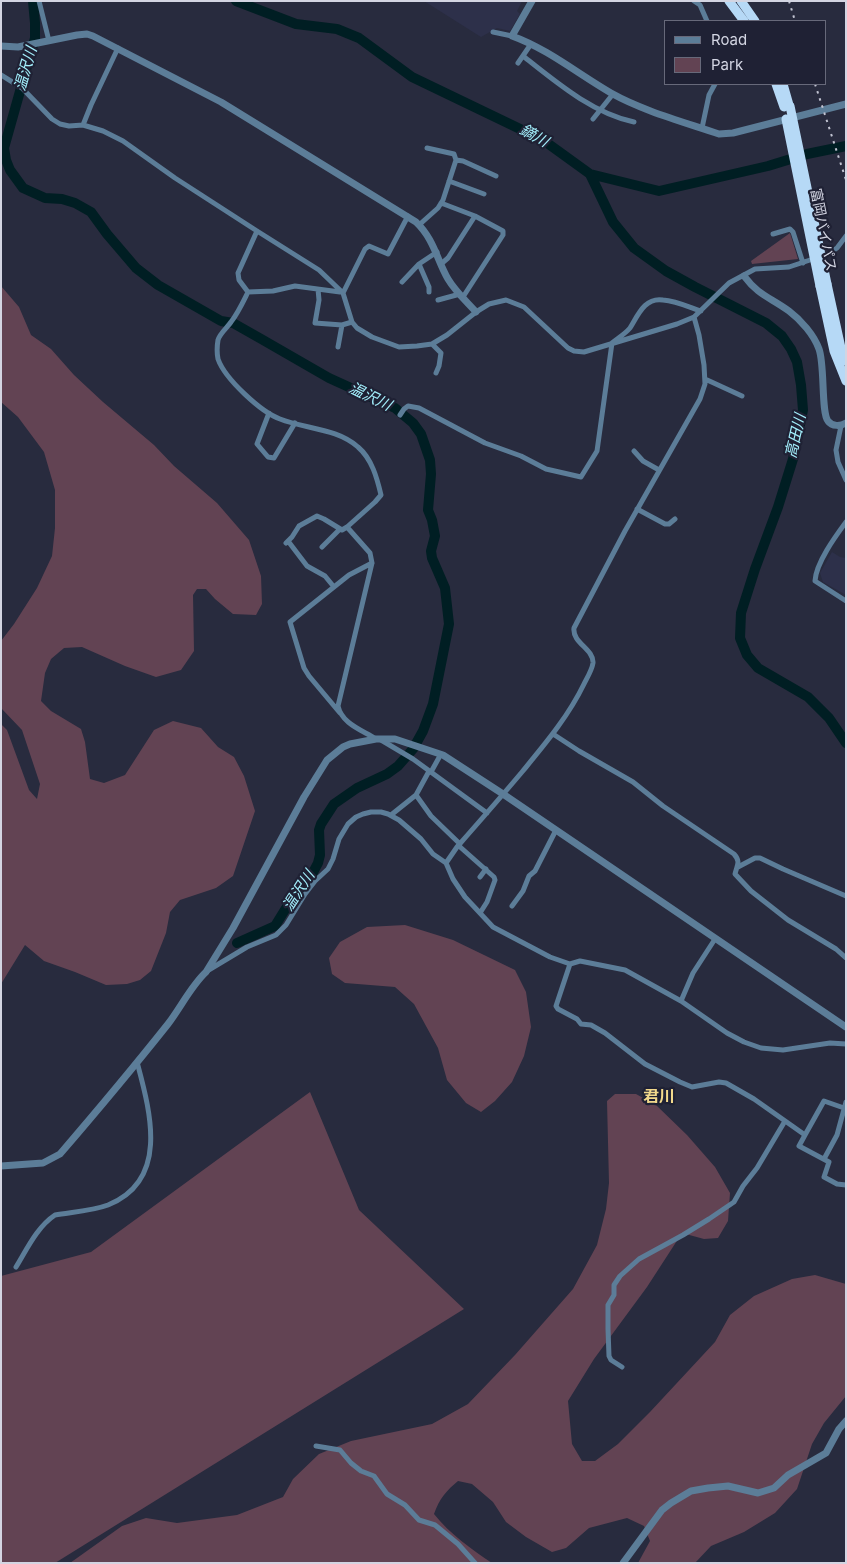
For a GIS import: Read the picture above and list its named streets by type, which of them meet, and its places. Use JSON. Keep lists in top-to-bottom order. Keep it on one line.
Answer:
{"streets":{"highway":["富岡バイパス"]},"districts":["君川"],"water":["温沢川","鏑川","高田川"],"legend":["Road","Park"]}
